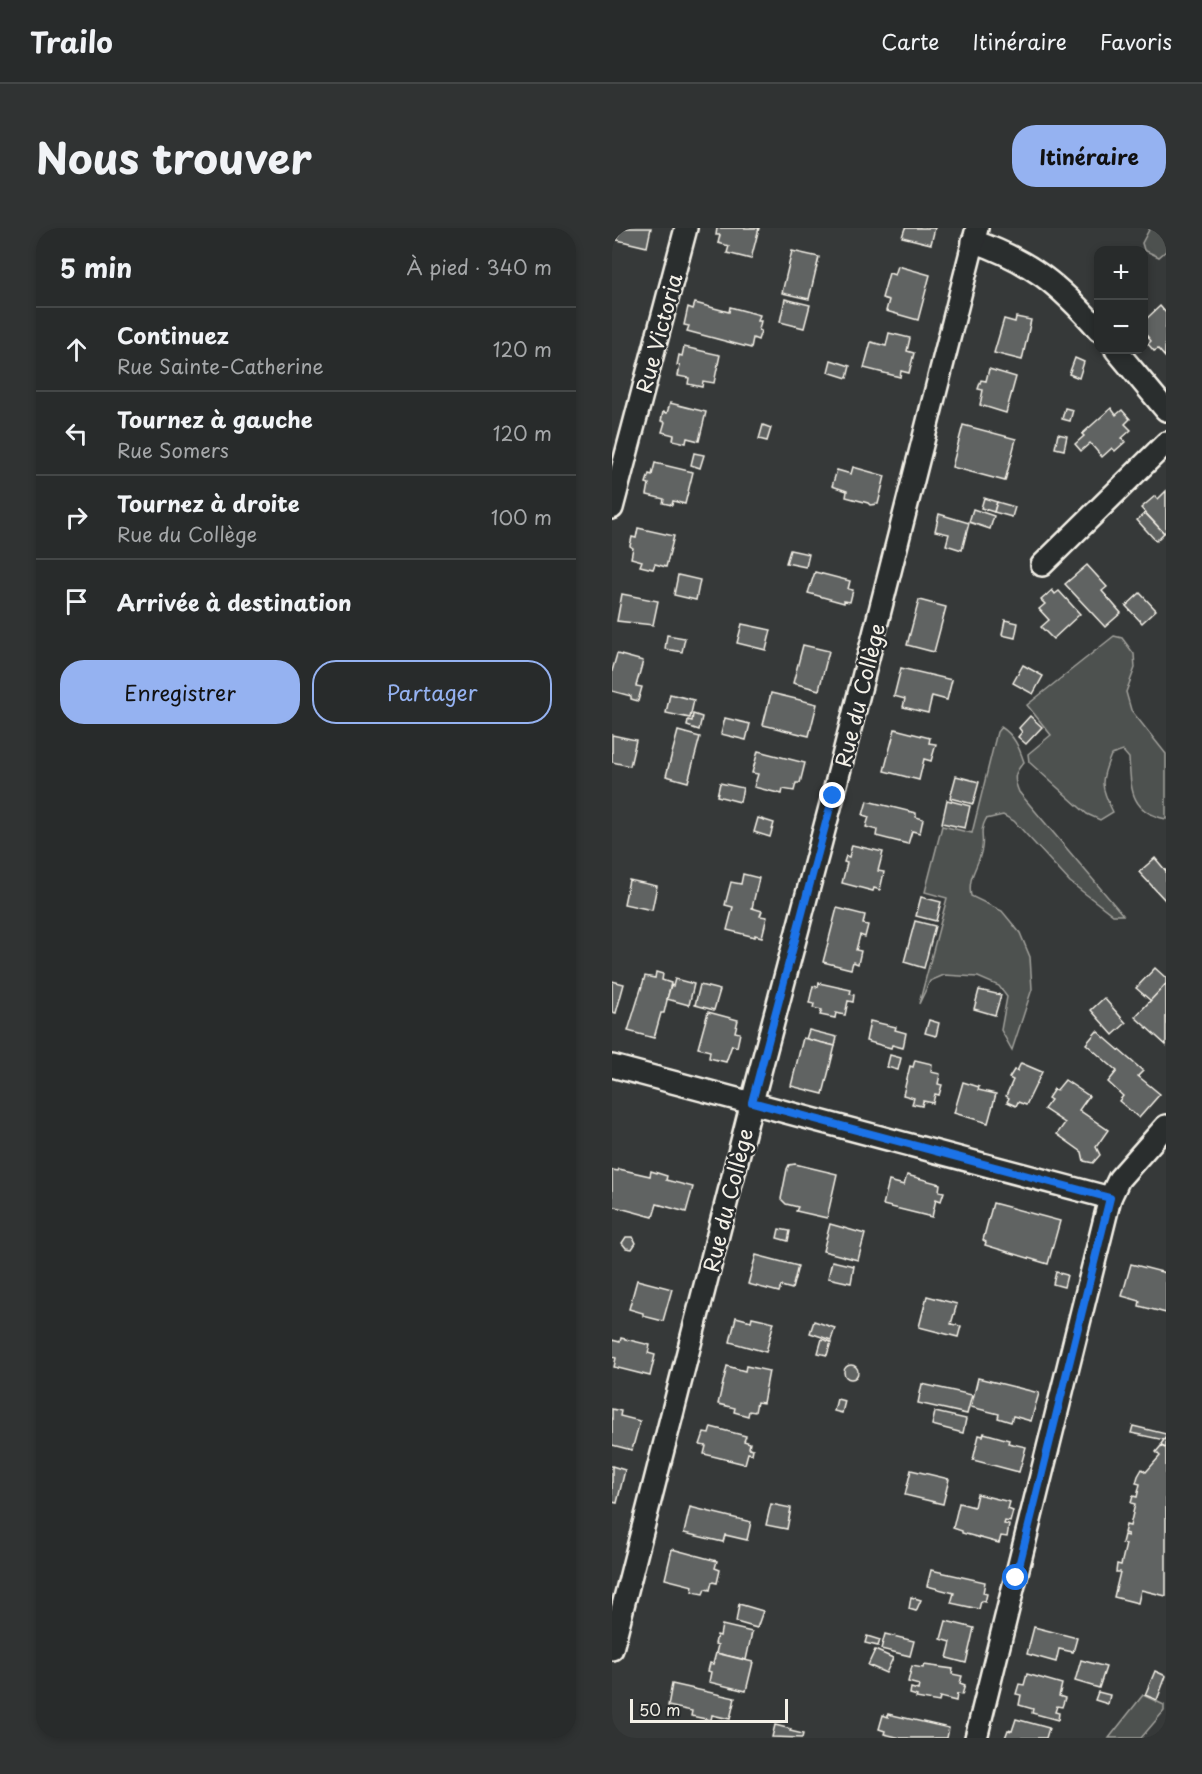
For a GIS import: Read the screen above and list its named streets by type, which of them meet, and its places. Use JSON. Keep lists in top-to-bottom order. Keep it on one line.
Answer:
{"streets":{"street":["Rue Victoria","Rue du Collège"]},"scale_bar":"50 m","page":{"header":"Trailo","nav":["Carte","Itinéraire","Favoris"],"title":"Nous trouver","buttons":["Itinéraire",["Enregistrer","Partager"]],"heading":["5 min","À pied · 340 m"],"map_buttons":["+","−"],"list":[["Continuez","Rue Sainte-Catherine","120 m"],["Tournez à gauche","Rue Somers","120 m"],["Tournez à droite","Rue du Collège","100 m"],"Arrivée à destination"],"scale":"50 m"}}
